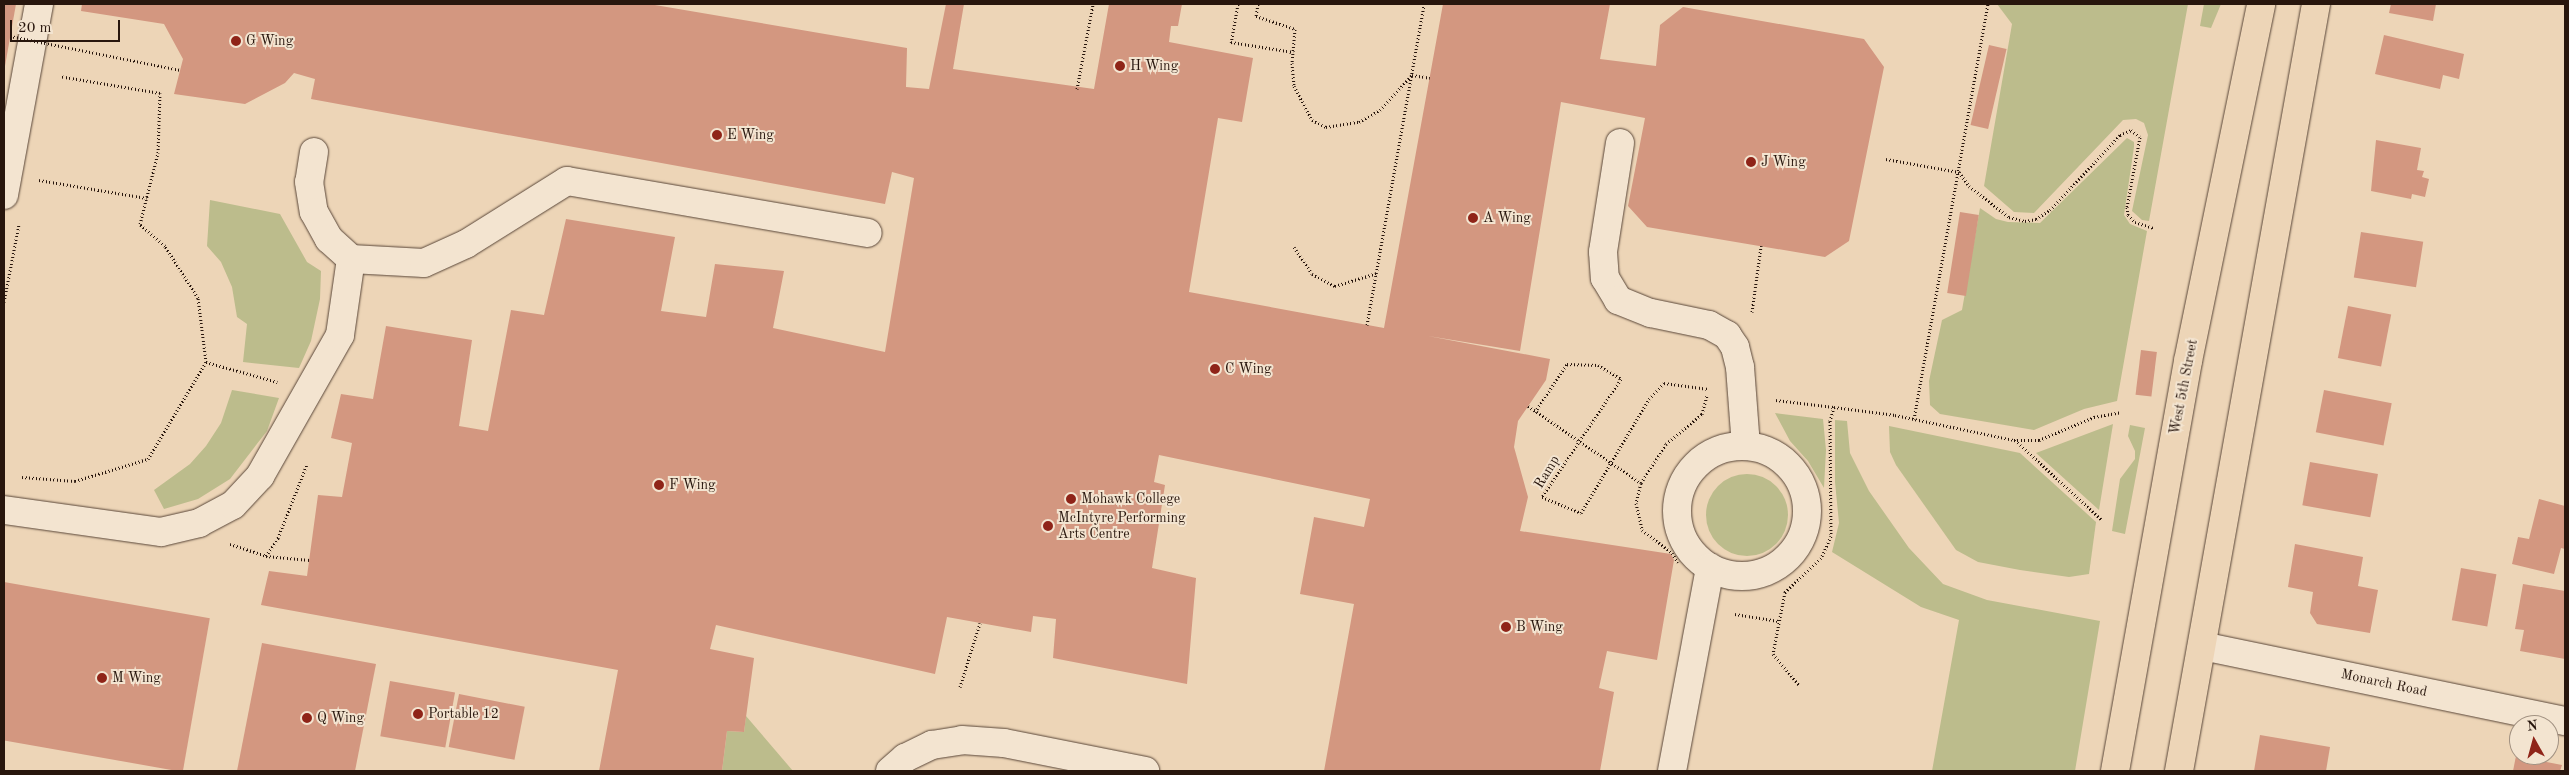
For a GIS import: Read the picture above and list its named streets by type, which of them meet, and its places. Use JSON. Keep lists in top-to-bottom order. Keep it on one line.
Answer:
{"streets":{"main road":["West 5th Street"],"street":["Monarch Road"],"path":["Ramp"]},"places":["G Wing","H Wing","E Wing","J Wing","A Wing","C Wing","F Wing","Mohawk College","McIntyre Performing Arts Centre","B Wing","M Wing","Portable 12","Q Wing"],"scale_bar":"20 m","north":"top"}
